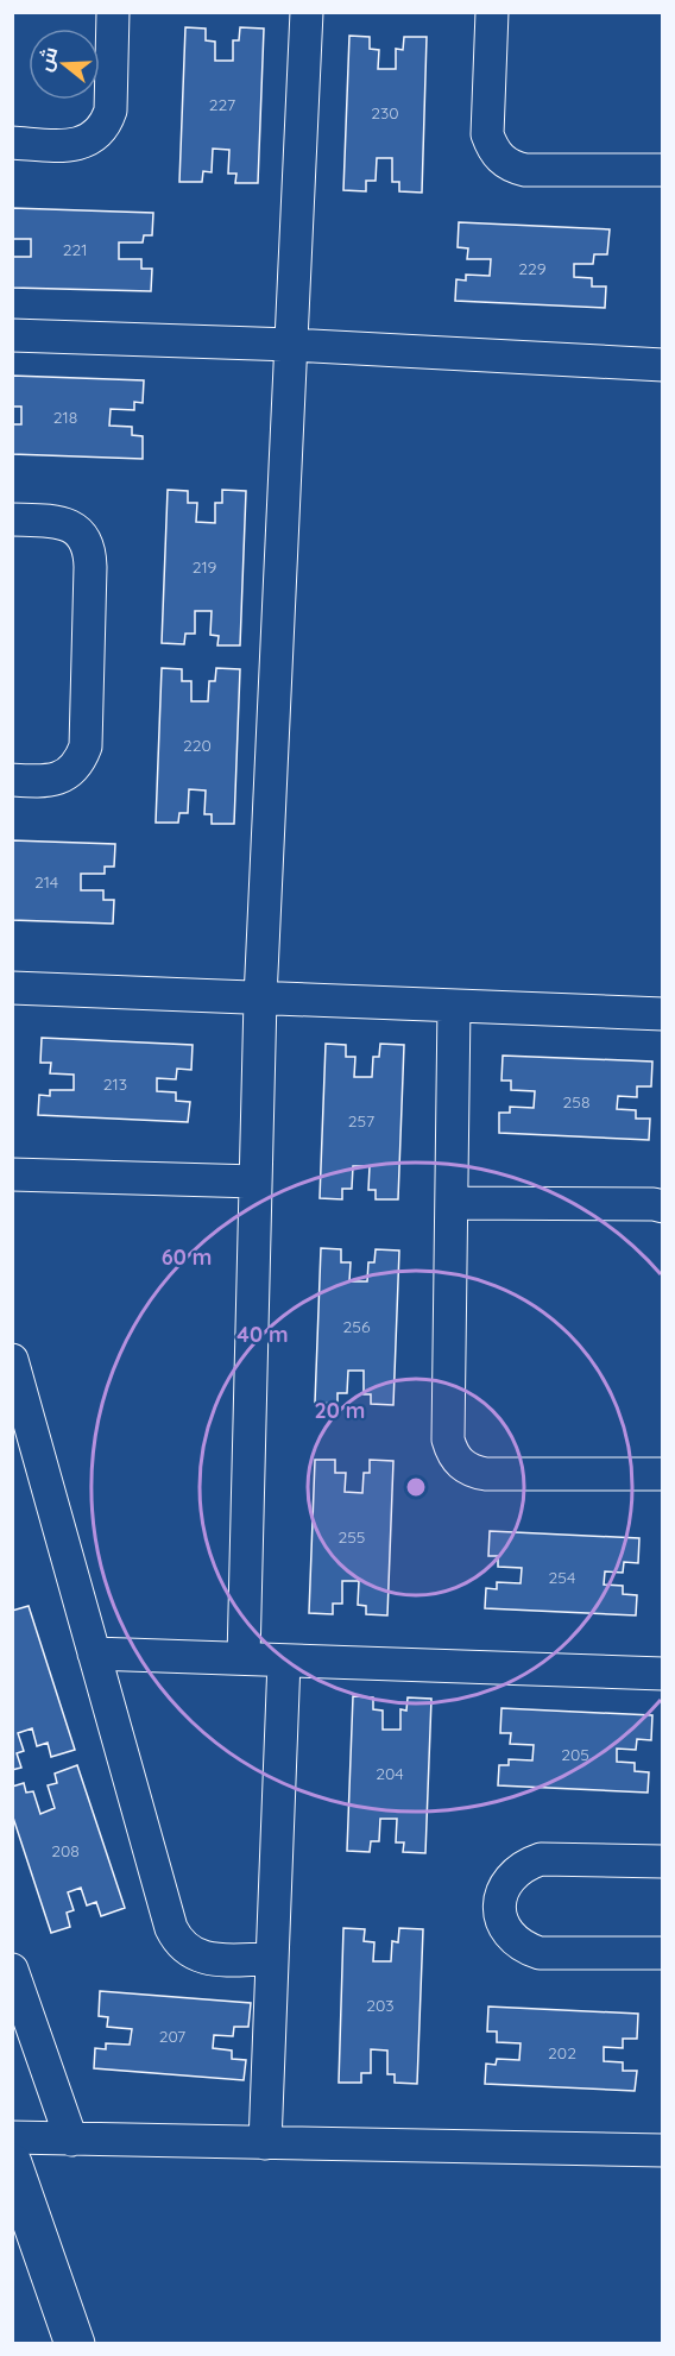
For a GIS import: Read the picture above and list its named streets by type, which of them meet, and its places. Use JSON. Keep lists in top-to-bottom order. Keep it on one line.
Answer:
{"house_numbers":["227","230","221","229","218","219","220","214","213","258","257","256","255","254","205","204","208","203","207","202"],"north":"left","rings":["60 m","40 m","20 m"]}
